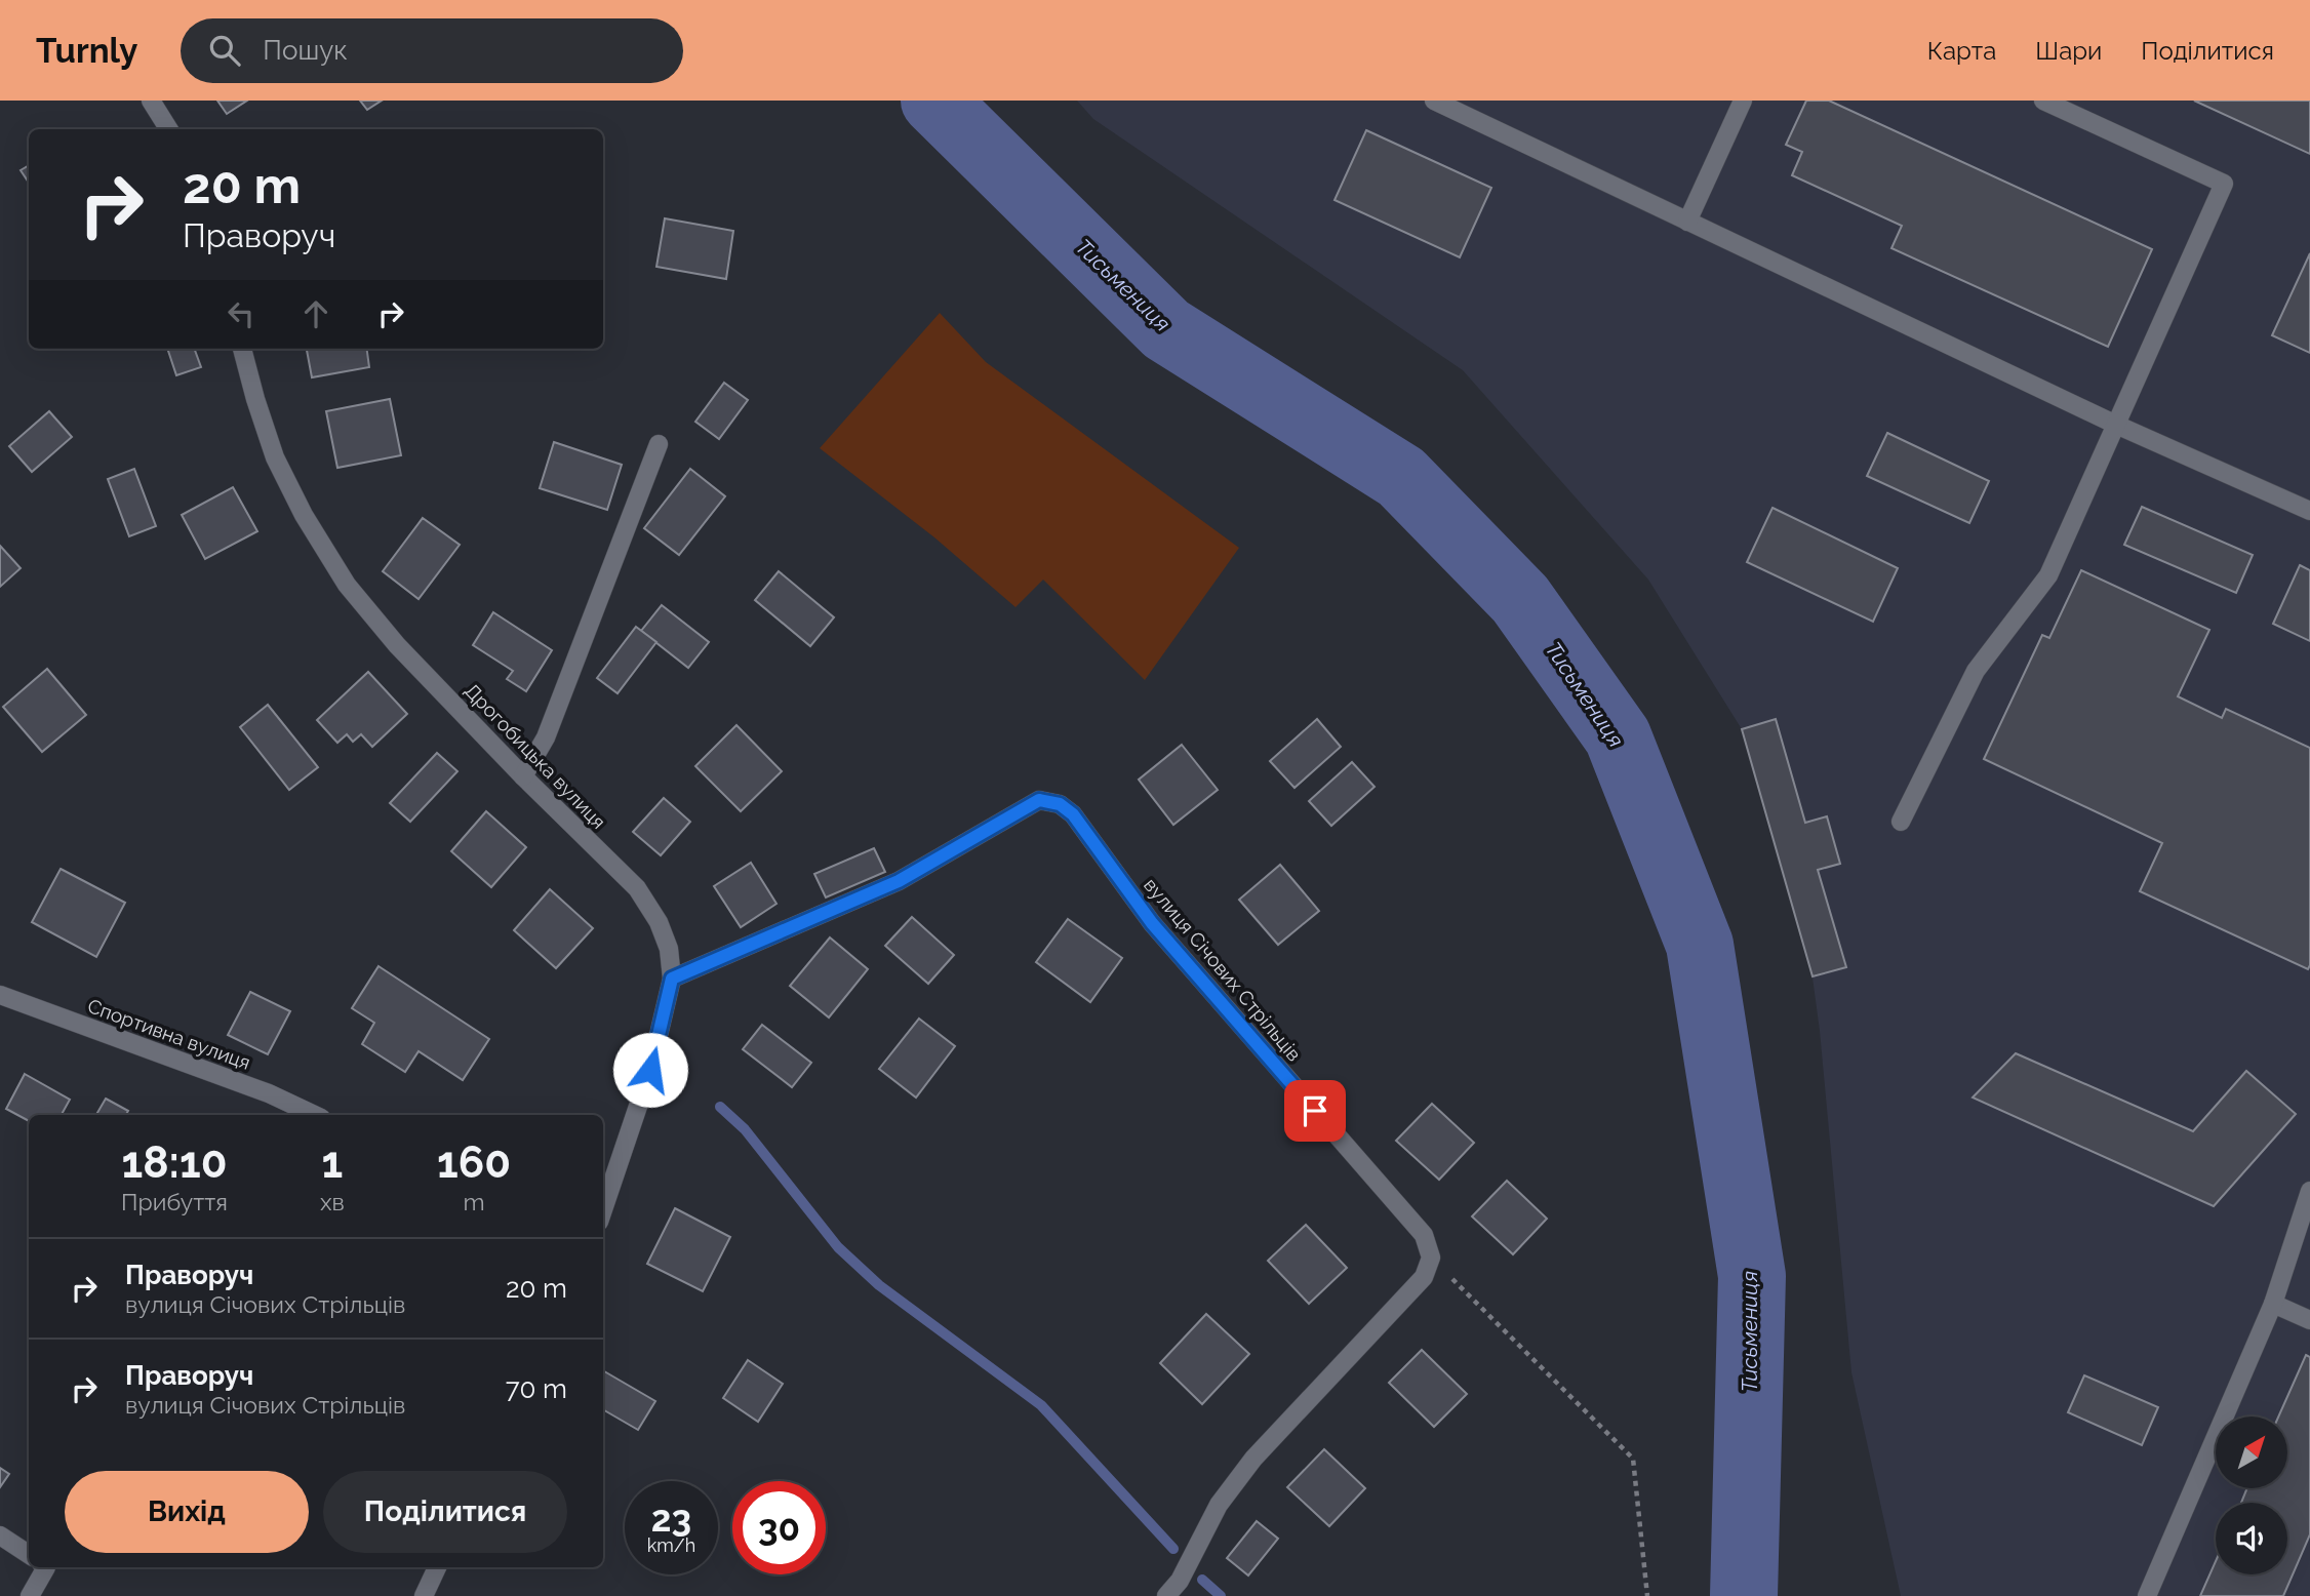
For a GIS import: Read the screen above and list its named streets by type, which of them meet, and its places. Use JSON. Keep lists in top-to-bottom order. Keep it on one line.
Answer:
{"streets":{"street":["Дрогобицька вулиця","вулиця Січових Стрільців","Спортивна вулиця"]},"crossings":[["Дрогобицька вулиця","вулиця Січових Стрільців"]],"water":["Тисьмениця"],"north":"top right","page":{"header":"Turnly","search":"Пошук","nav":["Карта","Шари","Поділитися"],"turn":["20 m","Праворуч"],"eta":["18:10","Прибуття","1","хв","160","m"],"list":[{"name":"Праворуч","note":"вулиця Січових Стрільців","value":"20 m"},{"name":"Праворуч","note":"вулиця Січових Стрільців","value":"70 m"}],"buttons":["Вихід","Поділитися"],"speed":"23 km/h","limit":"30"}}
